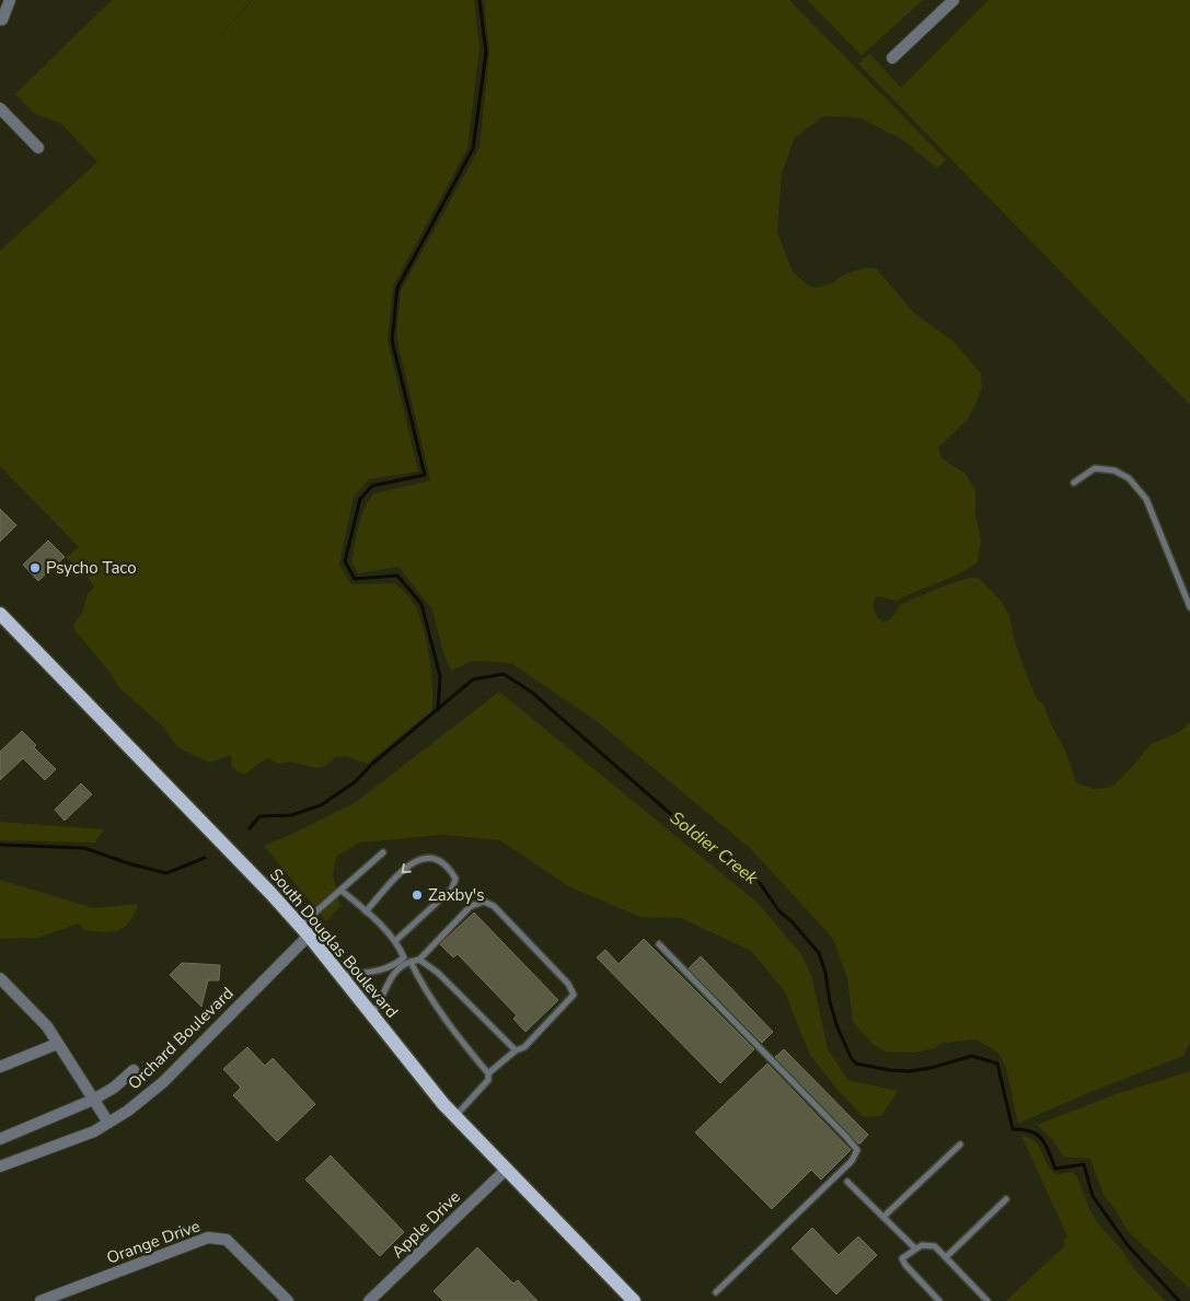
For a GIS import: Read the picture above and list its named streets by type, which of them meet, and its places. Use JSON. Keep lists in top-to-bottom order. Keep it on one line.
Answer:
{"streets":{"main road":["South Douglas Boulevard"],"street":["Orchard Boulevard","Apple Drive","Orange Drive"]},"crossings":[["South Douglas Boulevard","Orchard Boulevard"],["South Douglas Boulevard","Apple Drive"]],"water":["Soldier Creek"],"places":["Psycho Taco","Zaxby's"]}
